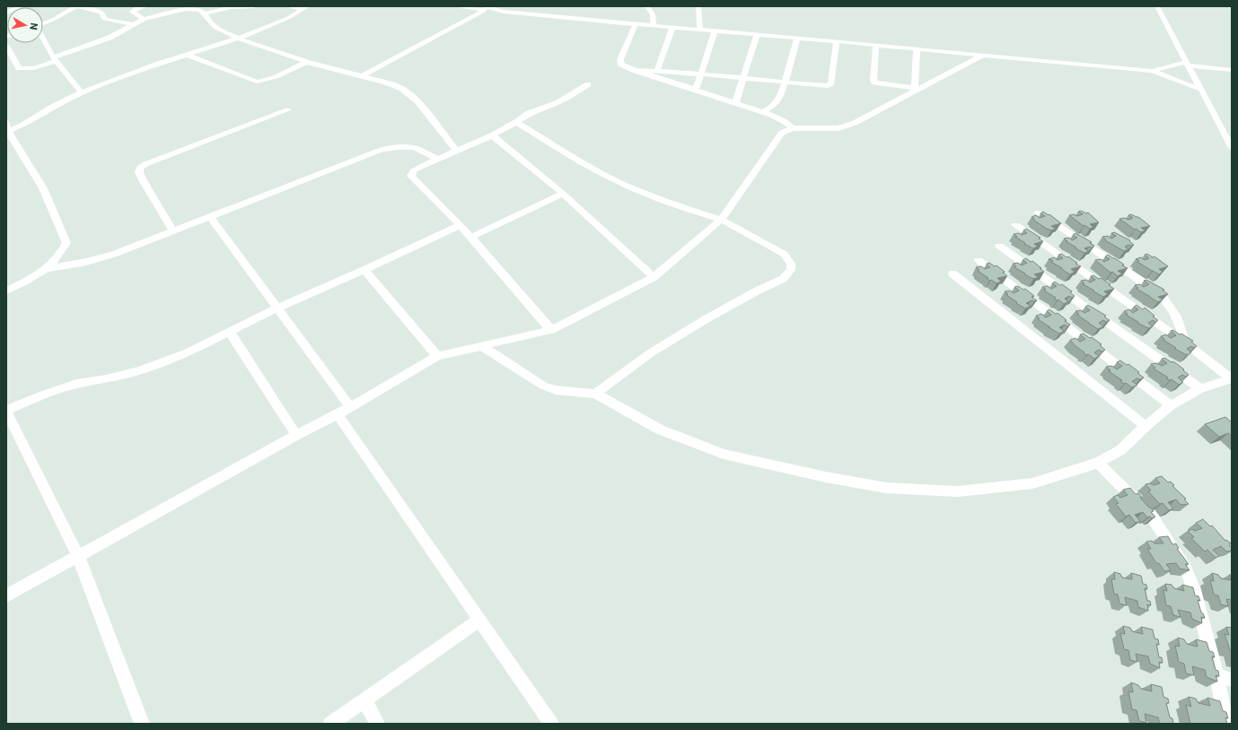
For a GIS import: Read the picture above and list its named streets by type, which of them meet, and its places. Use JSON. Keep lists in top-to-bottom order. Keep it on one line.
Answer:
{"north":"right"}
